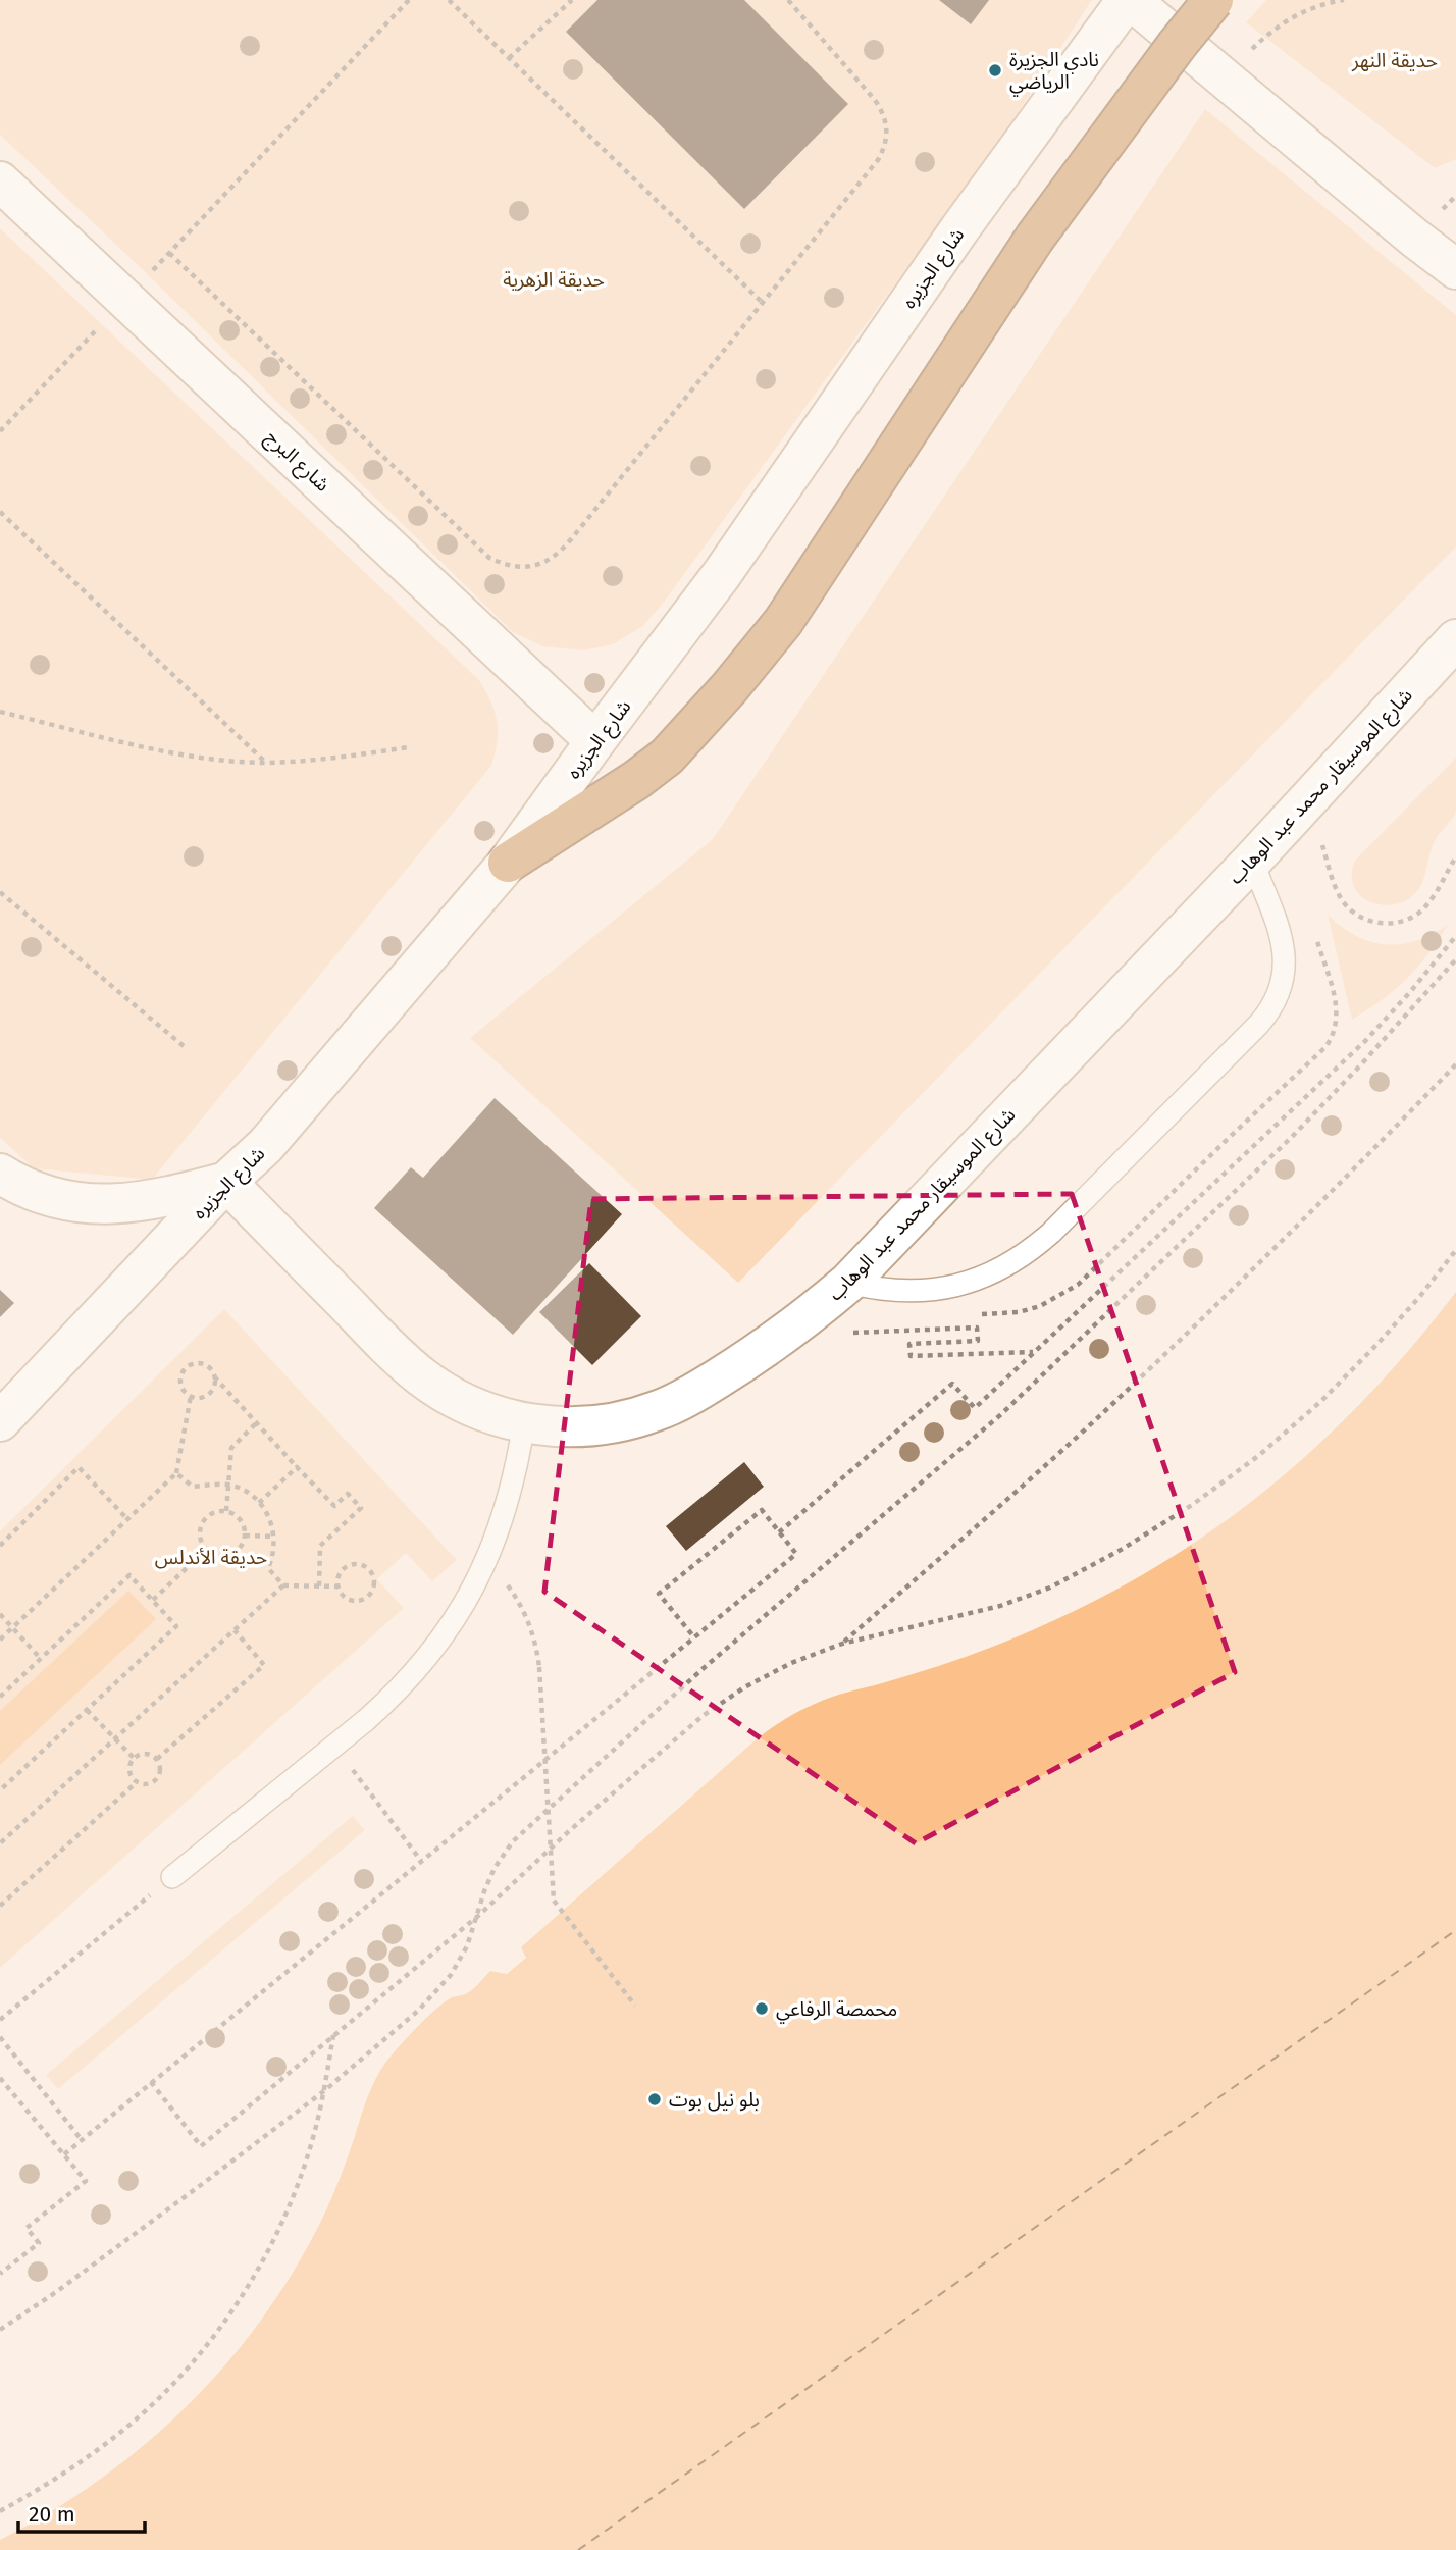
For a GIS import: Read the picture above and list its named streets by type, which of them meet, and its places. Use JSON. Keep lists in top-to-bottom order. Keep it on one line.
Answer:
{"streets":{"street":["شارع الجزيره","شارع البرج","شارع الموسيقار محمد عبد الوهاب"]},"crossings":[["شارع الجزيره","شارع البرج"],["شارع الجزيره","شارع الموسيقار محمد عبد الوهاب"]],"parks":["حديقة النهر","حديقة الزهرية","حديقة الأندلس"],"places":["نادي الجزيرة الرياضي","محمصة الرفاعي","بلو نيل بوت"],"scale_bar":"20 m"}
